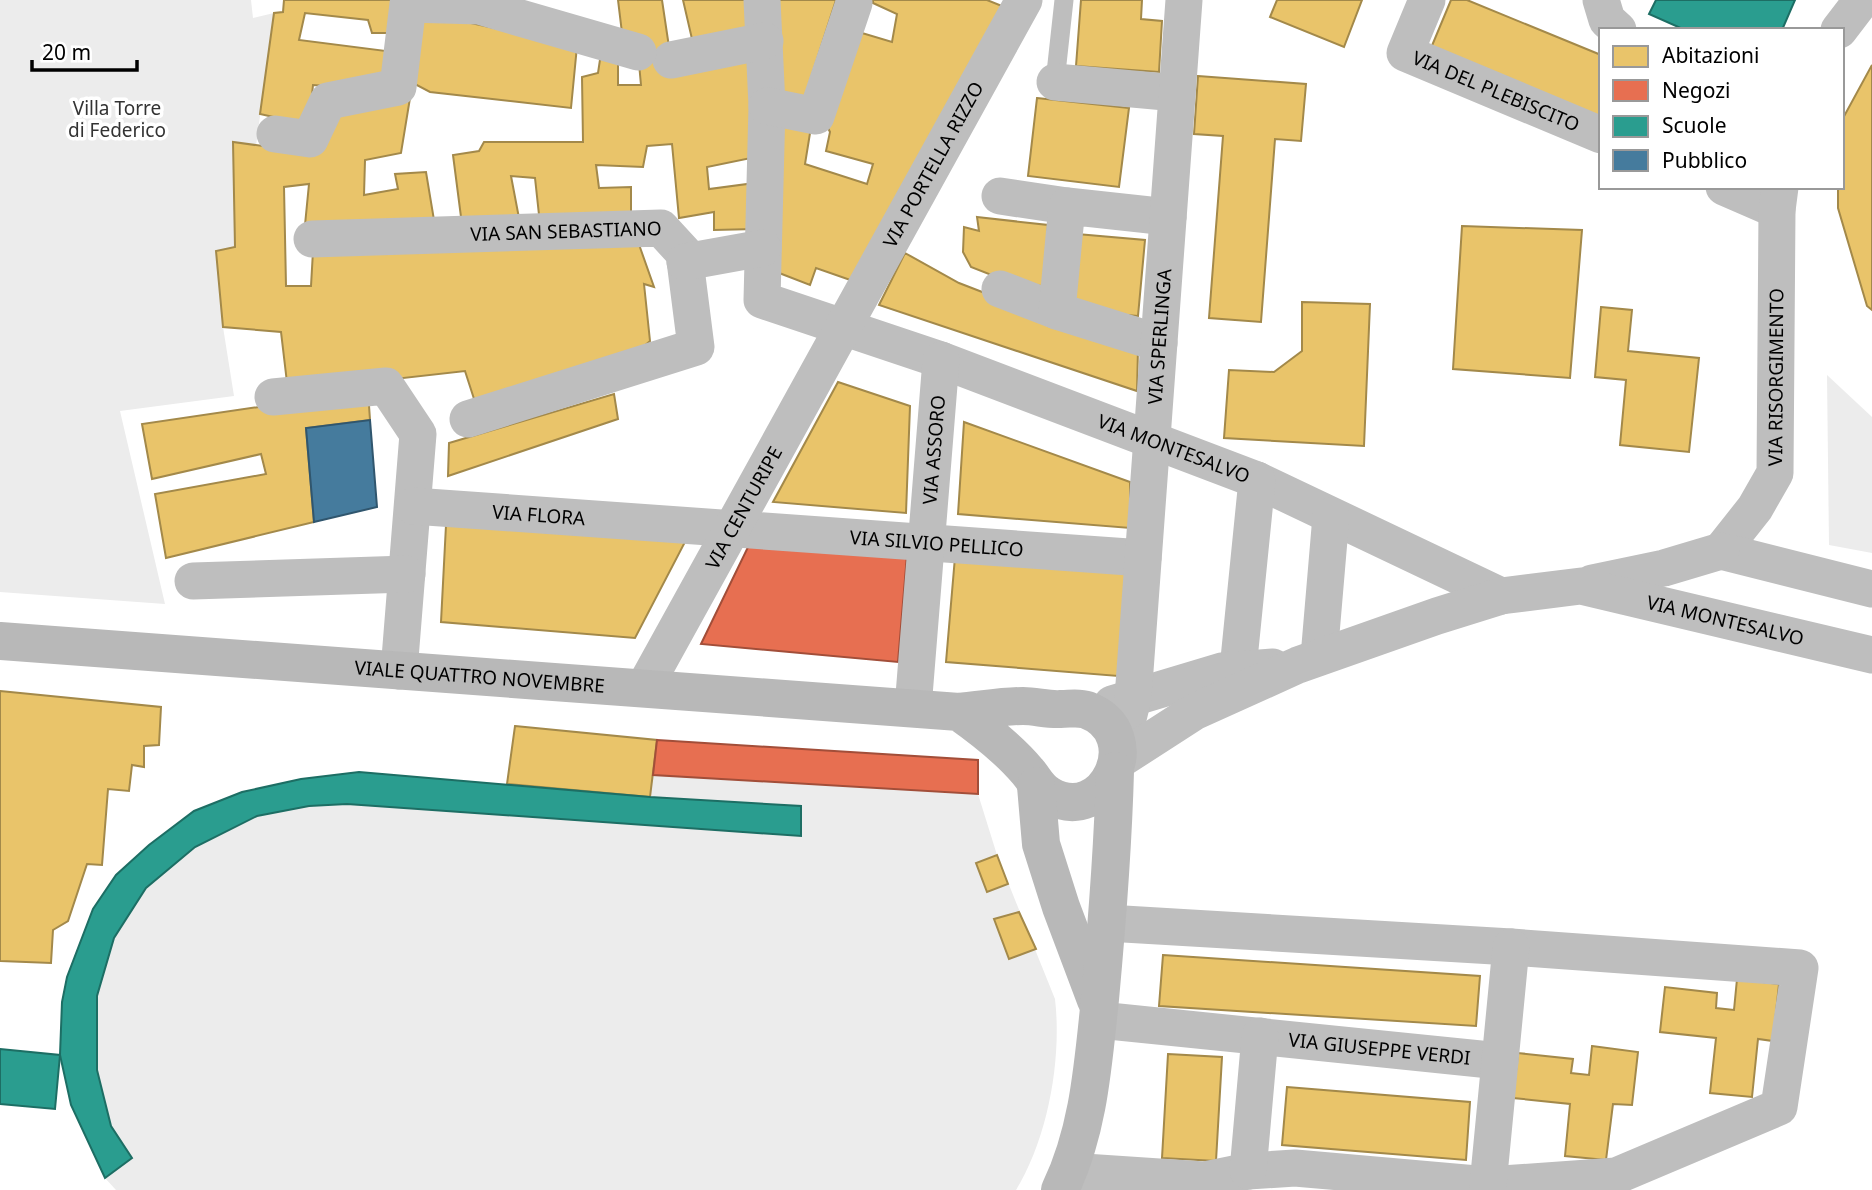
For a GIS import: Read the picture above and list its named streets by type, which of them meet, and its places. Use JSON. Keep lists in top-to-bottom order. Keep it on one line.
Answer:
{"streets":{"street":["VIA DEL PLEBISCITO","VIA PORTELLA RIZZO","VIA SAN SEBASTIANO","VIA SPERLINGA","VIA RISORGIMENTO","VIA MONTESALVO","VIA ASSORO","VIA CENTURIPE","VIA FLORA","VIA SILVIO PELLICO","VIALE QUATTRO NOVEMBRE","VIA GIUSEPPE VERDI"]},"crossings":[["VIA PORTELLA RIZZO","VIA MONTESALVO"],["VIA PORTELLA RIZZO","VIA CENTURIPE"],["VIA SPERLINGA","VIA MONTESALVO"],["VIA SPERLINGA","VIA SILVIO PELLICO"],["VIA SPERLINGA","VIALE QUATTRO NOVEMBRE"],["VIA MONTESALVO","VIA ASSORO"],["VIA MONTESALVO","VIA CENTURIPE"],["VIA ASSORO","VIA SILVIO PELLICO"],["VIA ASSORO","VIALE QUATTRO NOVEMBRE"],["VIA CENTURIPE","VIA FLORA"],["VIA CENTURIPE","VIA SILVIO PELLICO"],["VIA CENTURIPE","VIALE QUATTRO NOVEMBRE"],["VIA FLORA","VIA SILVIO PELLICO"]],"parks":["Villa Torre di Federico"],"legend":["Abitazioni","Negozi","Scuole","Pubblico"],"scale_bar":"20 m"}
